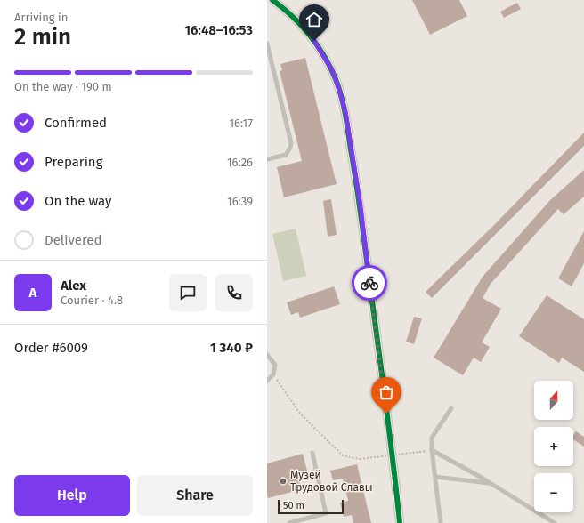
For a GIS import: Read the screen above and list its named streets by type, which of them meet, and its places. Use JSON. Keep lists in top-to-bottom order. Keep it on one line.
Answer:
{"places":["Музей Трудовой Славы"],"scale_bar":"50 m","north":"top","page":{"heading":["2 min","Arriving in","16:48–16:53"],"panel":["Alex","Courier · 4.8","Order #6009","1 340 ₽"],"bar":"On the way · 190 m","list":[["Confirmed","16:17"],["Preparing","16:26"],["On the way","16:39"],"Delivered"],"round":"A","map_buttons":["+","−"],"buttons":["Help","Share"],"scale":"50 m"}}
